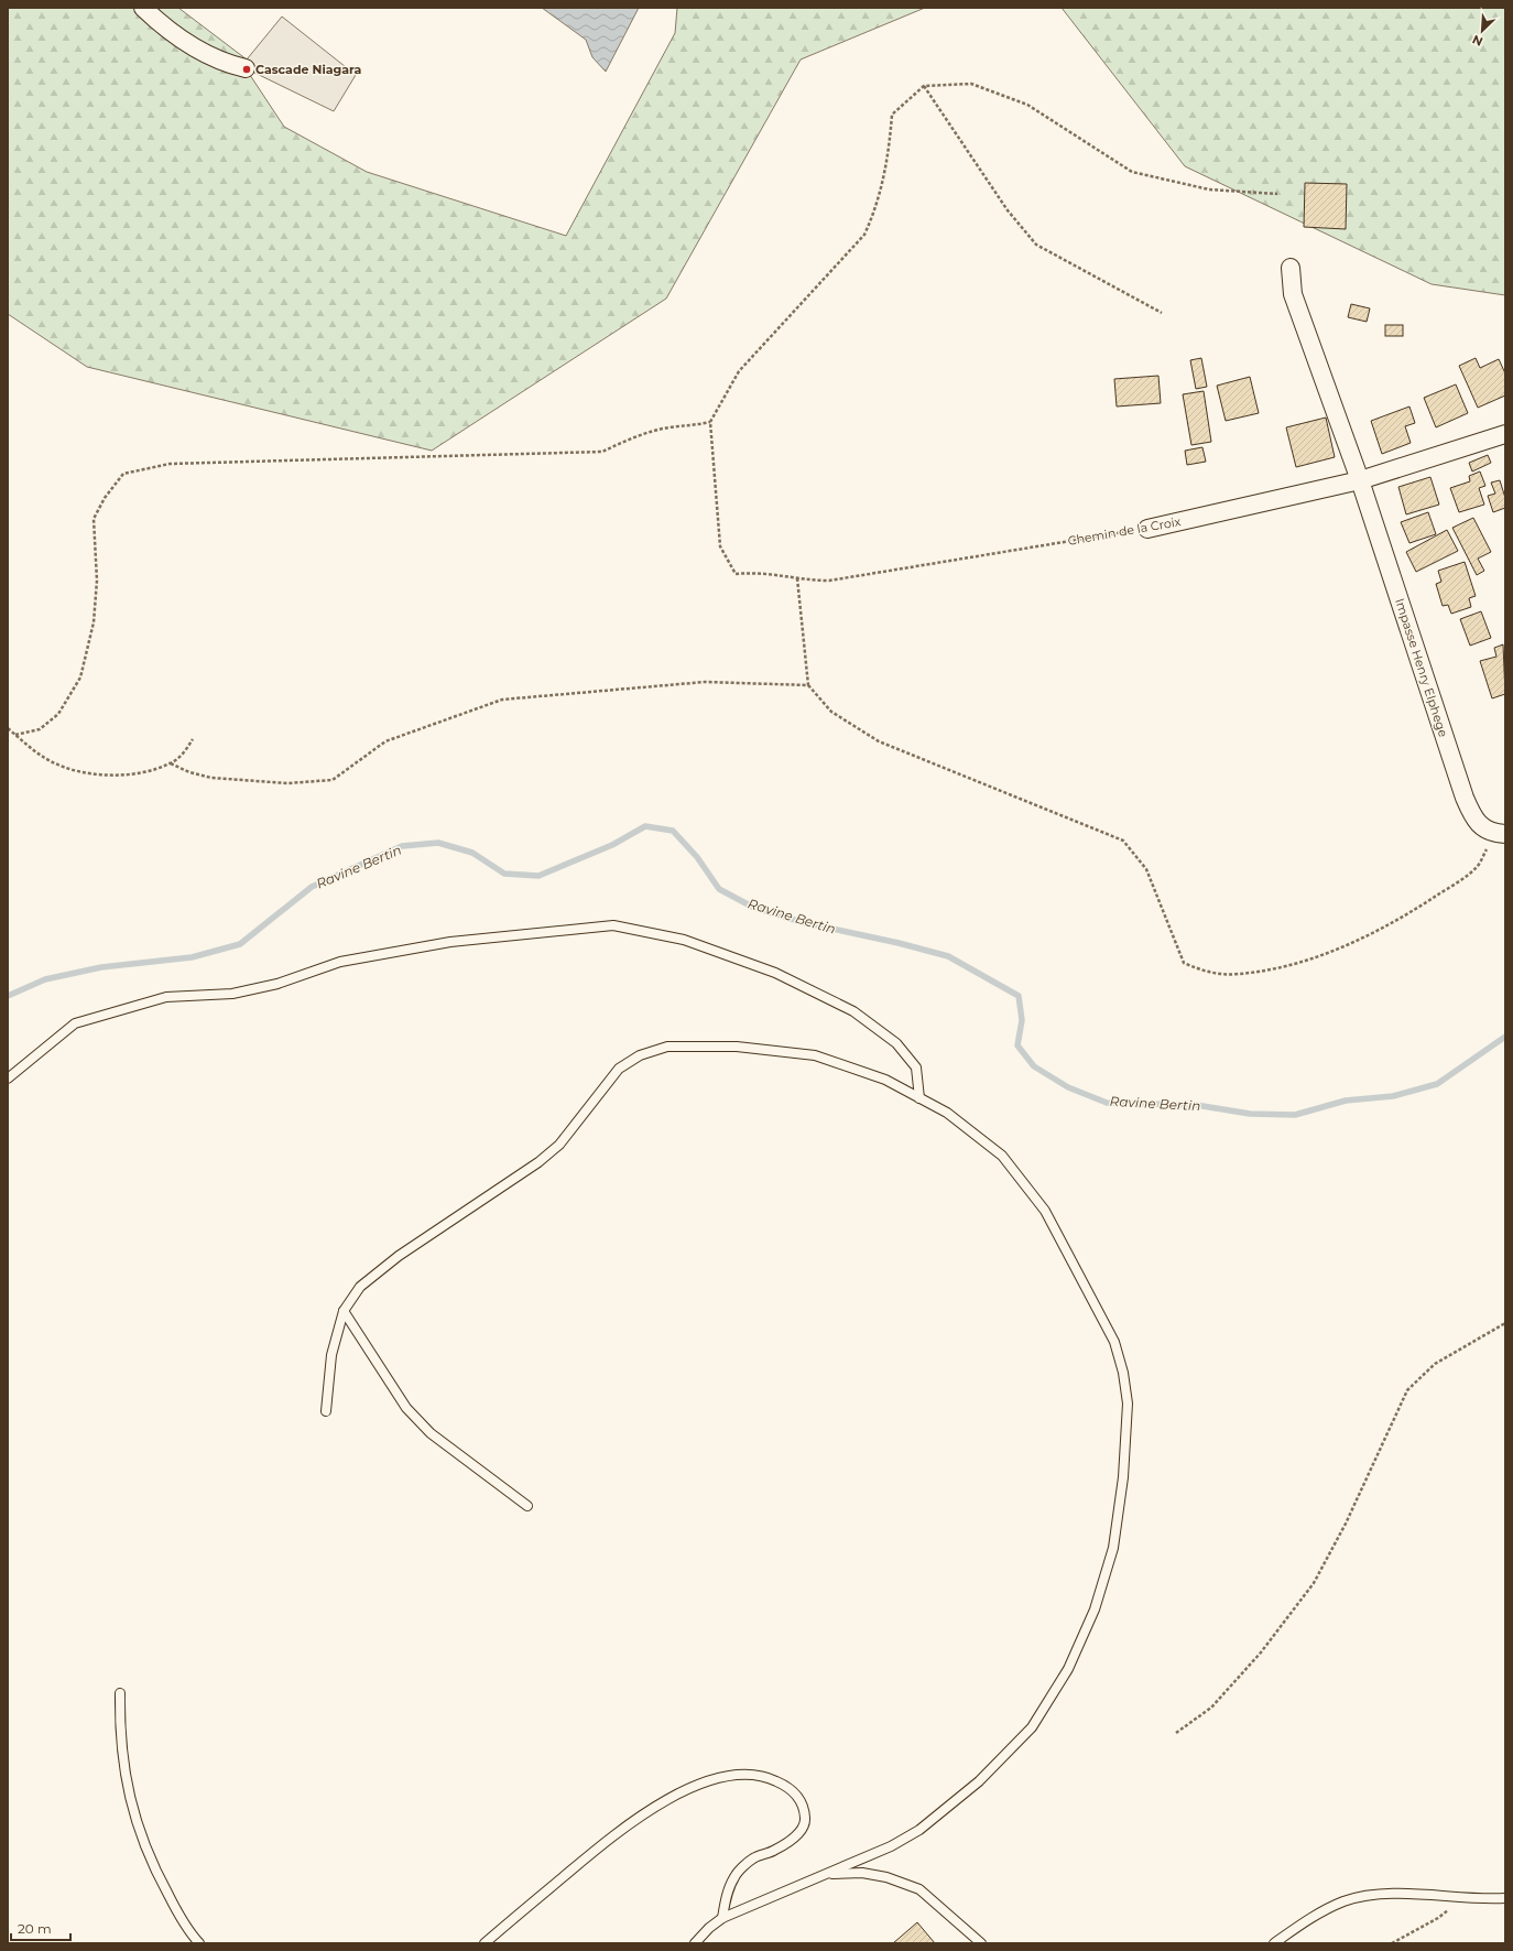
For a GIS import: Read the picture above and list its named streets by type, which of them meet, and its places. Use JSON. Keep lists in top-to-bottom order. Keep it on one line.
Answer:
{"streets":{"street":["Chemin de la Croix","Impasse Henry Elphege"]},"crossings":[["Chemin de la Croix","Impasse Henry Elphege"]],"water":["Ravine Bertin"],"places":["Cascade Niagara"],"scale_bar":"20 m","north":"bottom left"}
